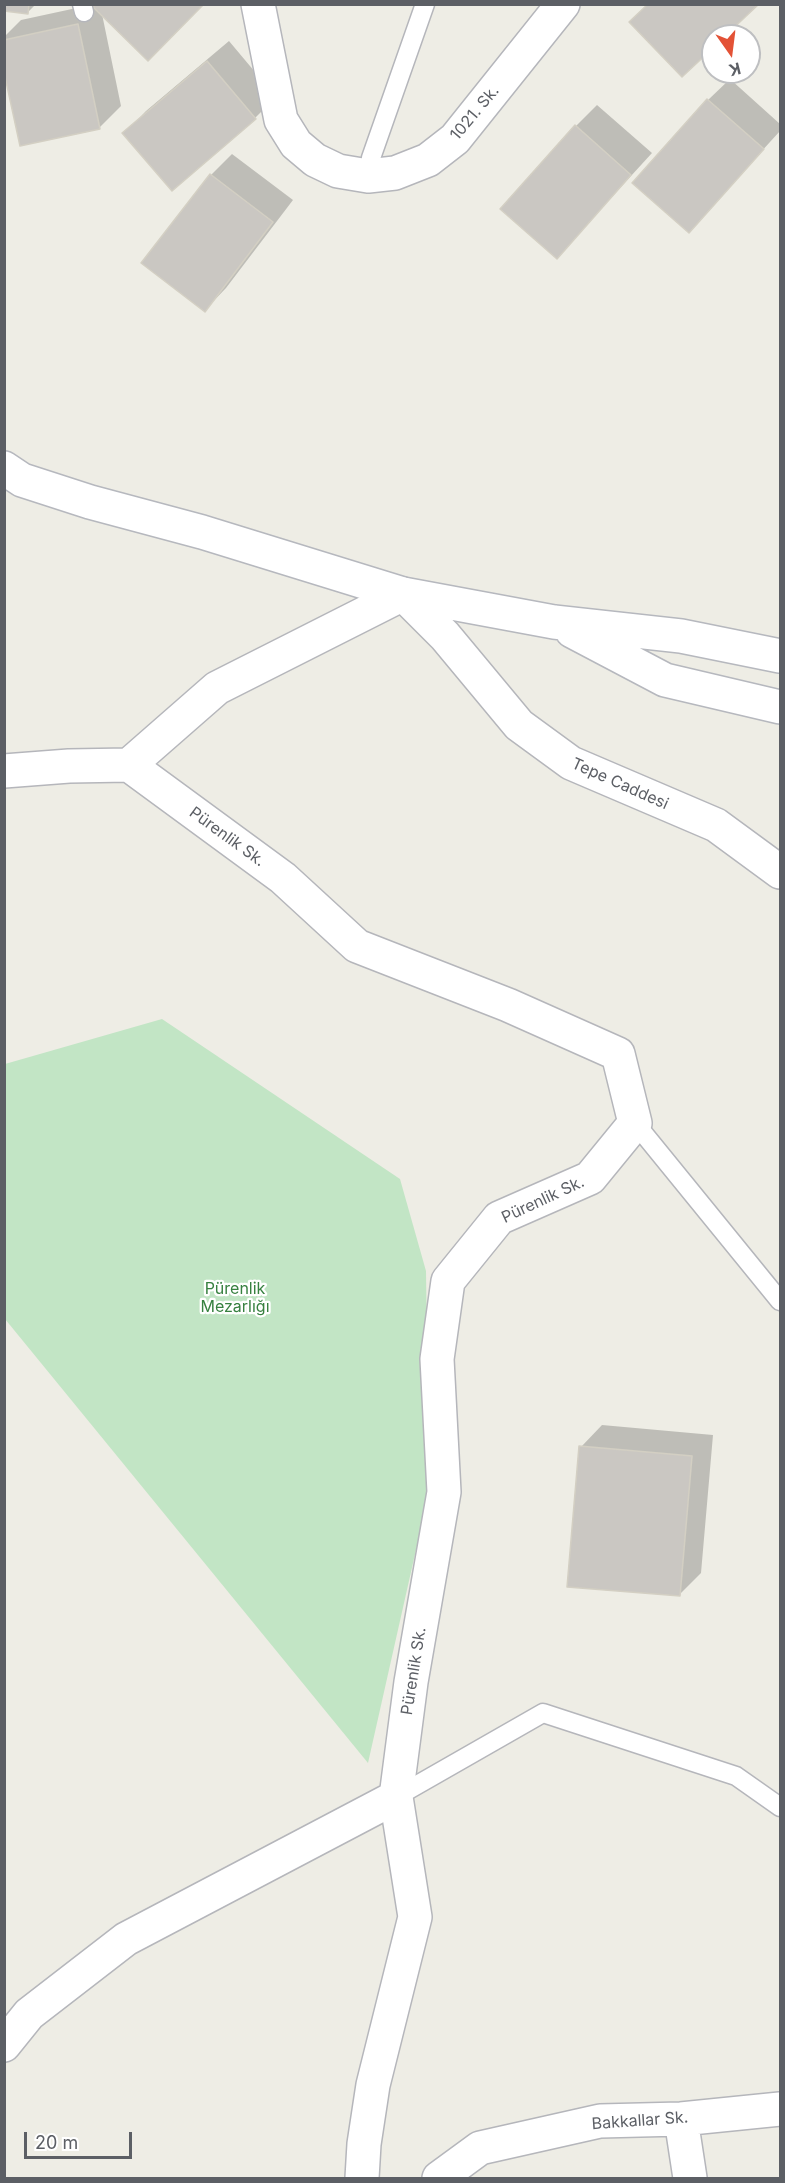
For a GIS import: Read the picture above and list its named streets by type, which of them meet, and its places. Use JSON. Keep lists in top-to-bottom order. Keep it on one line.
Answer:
{"streets":{"street":["1021. Sk.","Tepe Caddesi","Pürenlik Sk.","Bakkallar Sk."]},"parks":["Pürenlik Mezarlığı"],"scale_bar":"20 m","north":"bottom"}
